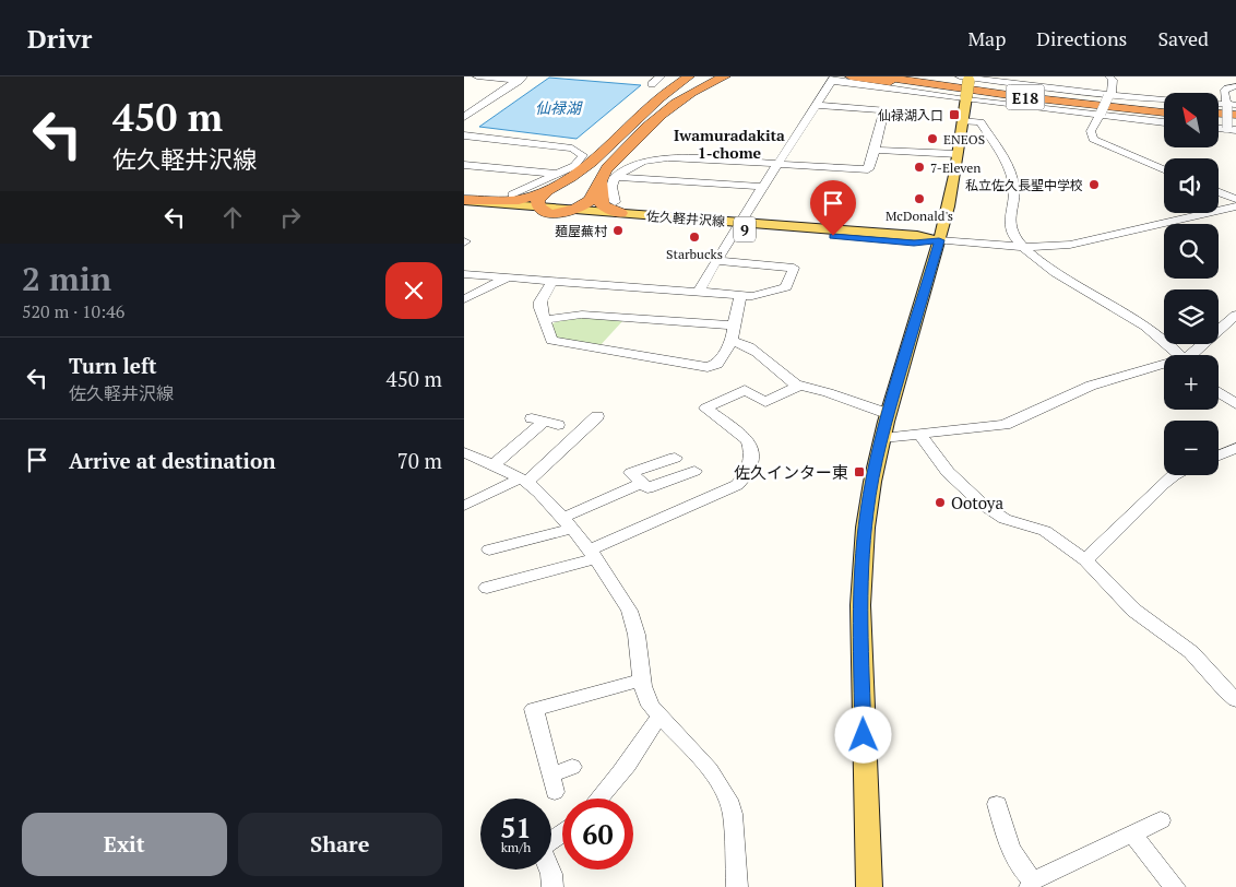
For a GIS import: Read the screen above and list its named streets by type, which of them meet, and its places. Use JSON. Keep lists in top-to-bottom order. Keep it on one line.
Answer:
{"streets":{"highway":["E18"],"main road":["佐久軽井沢線","9"]},"districts":["Iwamuradakita 1-chome"],"water":["仙禄湖"],"places":{"transit":["仙禄湖入口","佐久インター東"],"other":["ENEOS","7-Eleven","私立佐久長聖中学校","McDonald's","麺屋蕪村","Starbucks","Ootoya"]},"north":"top left","page":{"header":"Drivr","nav":["Map","Directions","Saved"],"turn":["450 m","佐久軽井沢線"],"map_buttons":["+","−"],"heading":["2 min","520 m · 10:46"],"list":[{"name":"Turn left","note":"佐久軽井沢線","value":"450 m"},{"name":"Arrive at destination","value":"70 m"}],"speed":"51 km/h","limit":"60","buttons":["Exit","Share"]}}
